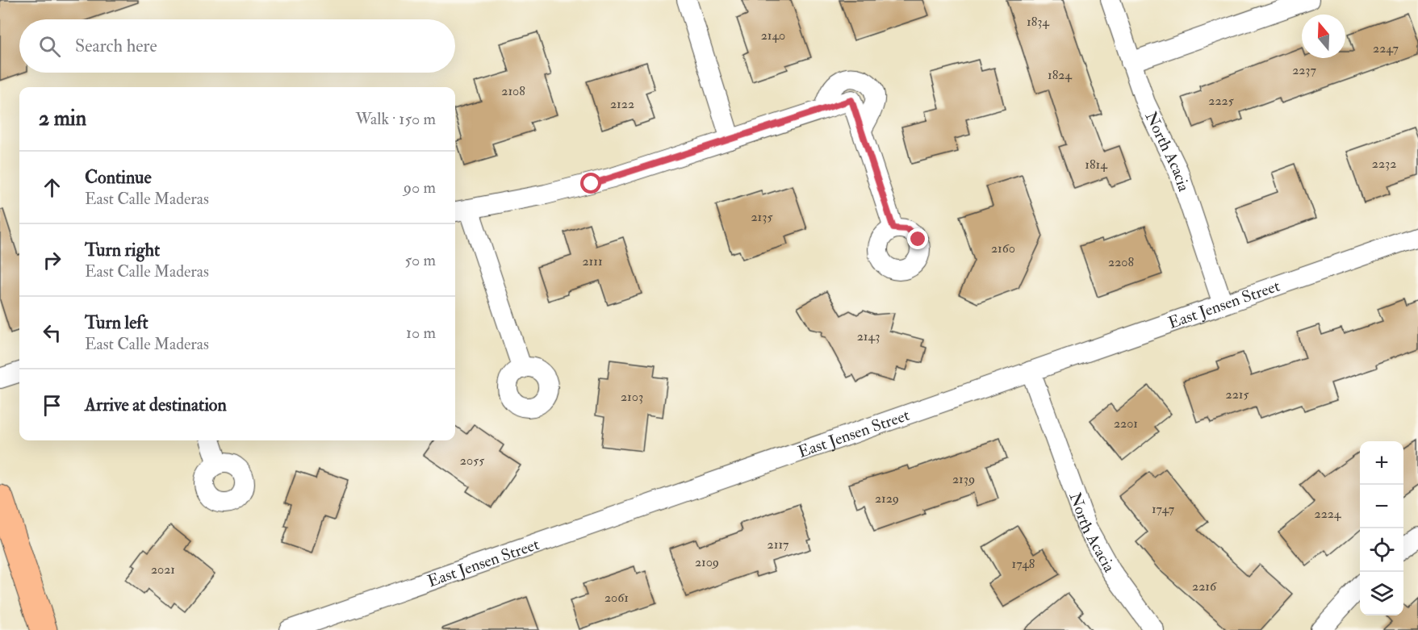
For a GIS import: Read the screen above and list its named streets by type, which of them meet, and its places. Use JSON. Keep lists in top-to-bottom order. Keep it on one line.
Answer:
{"streets":{"street":["North Acacia","East Jensen Street"]},"crossings":[["North Acacia","East Jensen Street"]],"house_numbers":["1834","2140","2247","2237","1824","2108","2225","2122","2232","1814","2135","2160","2111","2208","2143","2215","2103","2201","2055","2139","2129","1747","2224","2117","2109","1748","2021","2216","2061"],"north":"top","page":{"search":"Search here","heading":["2 min","Walk · 150 m"],"list":[["Continue","East Calle Maderas","90 m"],["Turn right","East Calle Maderas","50 m"],["Turn left","East Calle Maderas","10 m"],"Arrive at destination"],"map_buttons":["+","−"]}}
